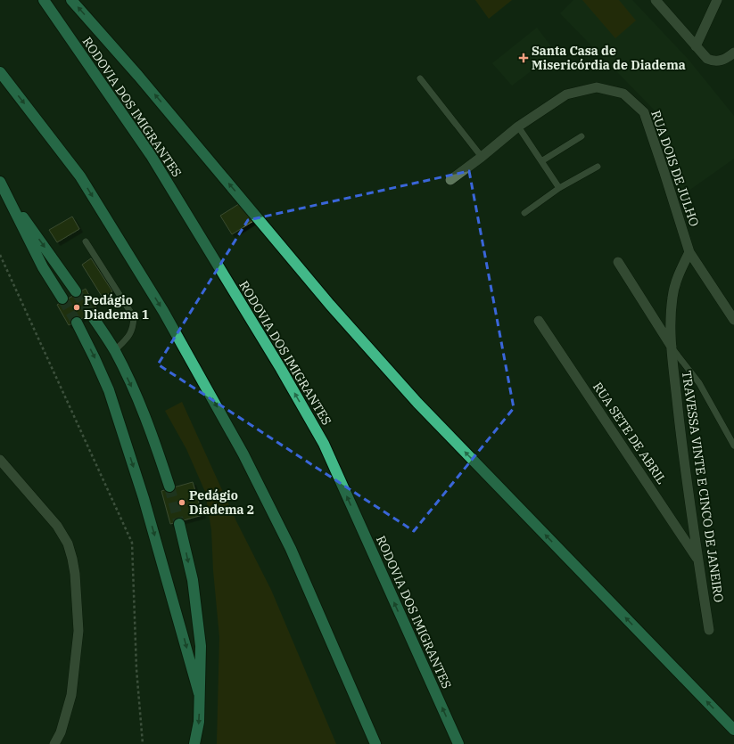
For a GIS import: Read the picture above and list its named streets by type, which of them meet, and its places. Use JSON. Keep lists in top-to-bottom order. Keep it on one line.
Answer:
{"streets":{"highway":["RODOVIA DOS IMIGRANTES"],"street":["RUA DOIS DE JULHO","RUA SETE DE ABRIL","TRAVESSA VINTE E CINCO DE JANEIRO"]},"crossings":[["RUA DOIS DE JULHO","TRAVESSA VINTE E CINCO DE JANEIRO"],["RUA SETE DE ABRIL","TRAVESSA VINTE E CINCO DE JANEIRO"]],"places":{"health":["Santa Casa de Misericórdia de Diadema"],"other":["Pedágio Diadema 1","Pedágio Diadema 2"]}}
